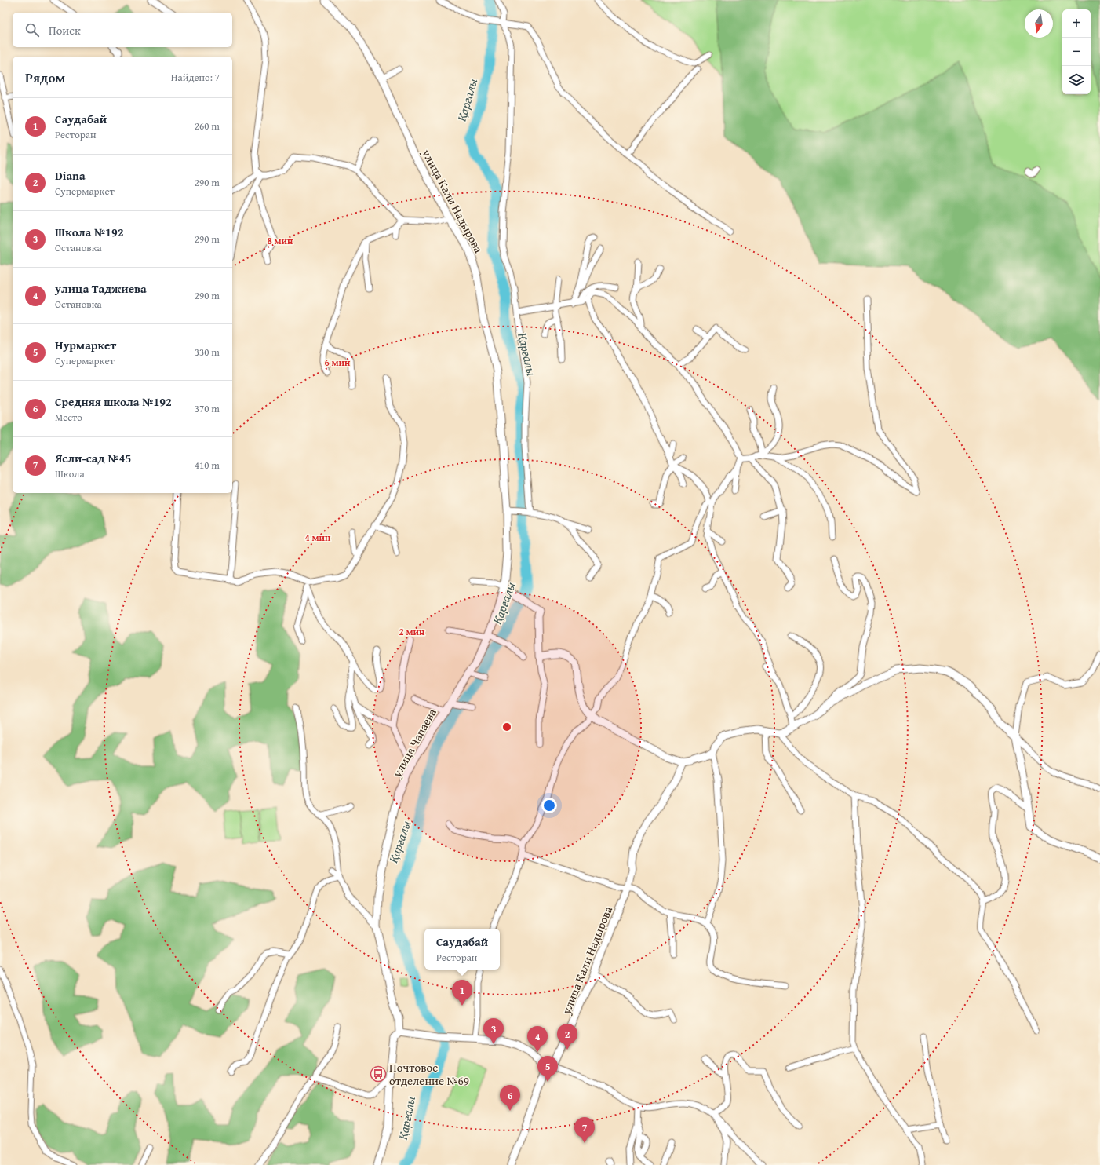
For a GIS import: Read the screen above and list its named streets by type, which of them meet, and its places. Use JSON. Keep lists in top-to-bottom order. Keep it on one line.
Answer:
{"streets":{"street":["улица Кали Надырова","улица Чапаева"]},"crossings":[["улица Кали Надырова","улица Чапаева"]],"water":["Қарғалы"],"places":{"bus stop":["Почтовое отделение №69"]},"north":"bottom","page":{"map_buttons":["+","−"],"search":"Поиск","heading":["Рядом","Найдено: 7"],"list":[{"mark":"1","name":"Саудабай","note":"Ресторан","value":"260 m"},{"mark":"2","name":"Diana","note":"Супермаркет","value":"290 m"},{"mark":"3","name":"Школа №192","note":"Остановка","value":"290 m"},{"mark":"4","name":"улица Таджиева","note":"Остановка","value":"290 m"},{"mark":"5","name":"Нурмаркет","note":"Супермаркет","value":"330 m"},{"mark":"6","name":"Средняя школа №192","note":"Место","value":"370 m"},{"mark":"7","name":"Ясли-сад №45","note":"Школа","value":"410 m"}],"popup":["Саудабай","Ресторан"],"pins":["1","3","2","4","5","6","7"]},"rings":["8 мин","6 мин","4 мин","2 мин"]}
